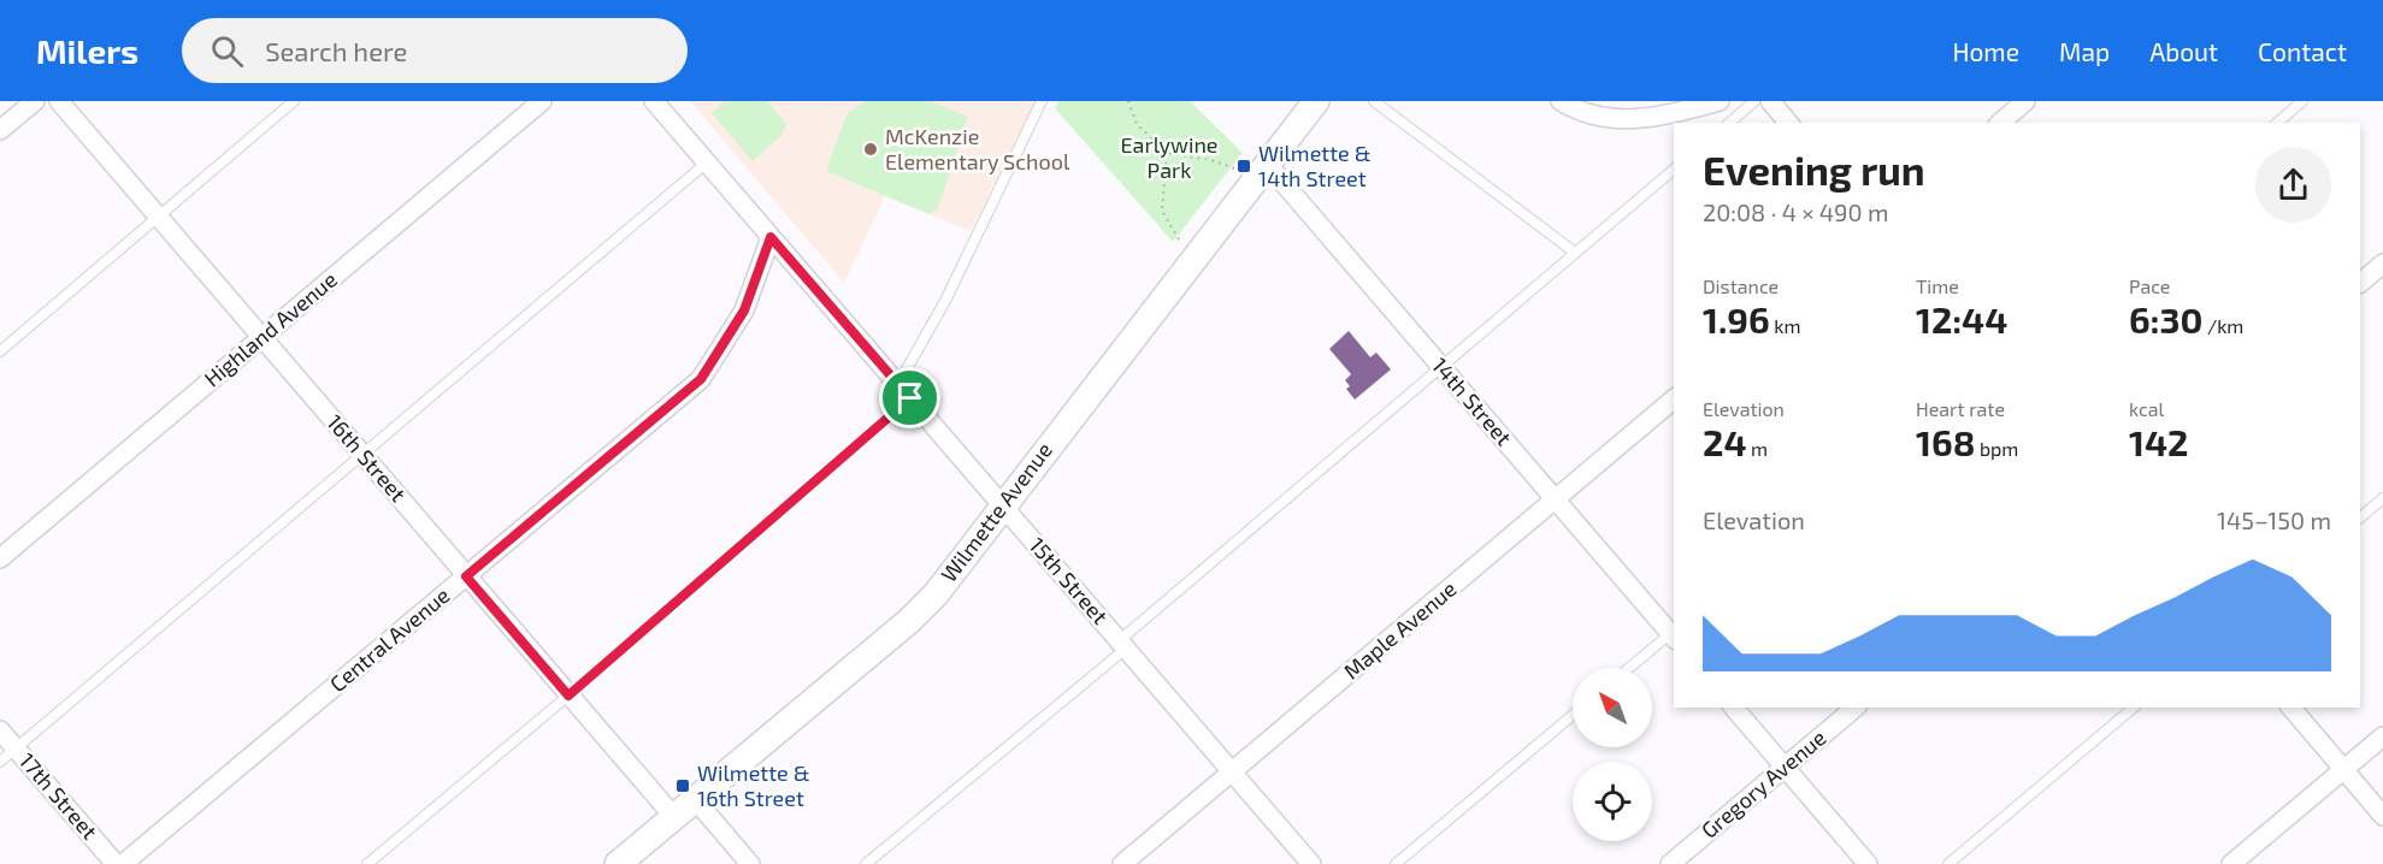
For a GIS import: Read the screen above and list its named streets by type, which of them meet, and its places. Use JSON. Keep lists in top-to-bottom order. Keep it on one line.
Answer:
{"streets":{"street":["Highland Avenue","14th Street","16th Street","Wilmette Avenue","15th Street","Maple Avenue","Central Avenue","Gregory Avenue","17th Street"]},"crossings":[["Highland Avenue","16th Street"],["14th Street","Wilmette Avenue"],["14th Street","Maple Avenue"],["16th Street","Wilmette Avenue"],["16th Street","Central Avenue"],["Wilmette Avenue","15th Street"],["15th Street","Maple Avenue"],["15th Street","Central Avenue"]],"parks":["Earlywine Park"],"places":{"other":["McKenzie Elementary School"],"transit":["Wilmette & 14th Street","Wilmette & 16th Street"]},"north":"top left","page":{"header":"Milers","search":"Search here","nav":["Home","Map","About","Contact"],"heading":["Evening run","20:08 · 4 × 490 m"],"stats":[["Distance","1.96 km"],["Time","12:44"],["Pace","6:30 /km"],["Elevation","24 m"],["Heart rate","168 bpm"],["kcal","142"]],"chart":["Elevation","145–150 m"]}}
